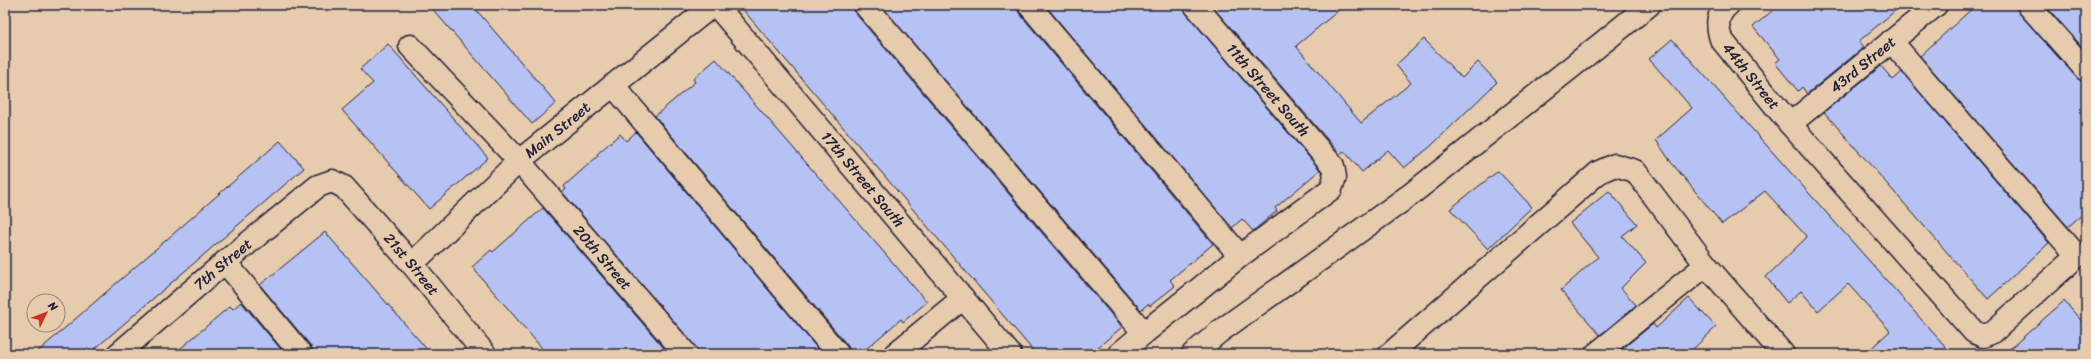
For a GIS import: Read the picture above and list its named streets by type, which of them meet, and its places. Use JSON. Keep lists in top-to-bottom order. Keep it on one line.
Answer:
{"streets":{"street":["43rd Street","44th Street","11th Street South","Main Street","17th Street South","20th Street","21st Street","7th Street"]},"crossings":[["43rd Street","44th Street"],["Main Street","20th Street"],["Main Street","21st Street"],["21st Street","7th Street"]],"north":"top right"}
